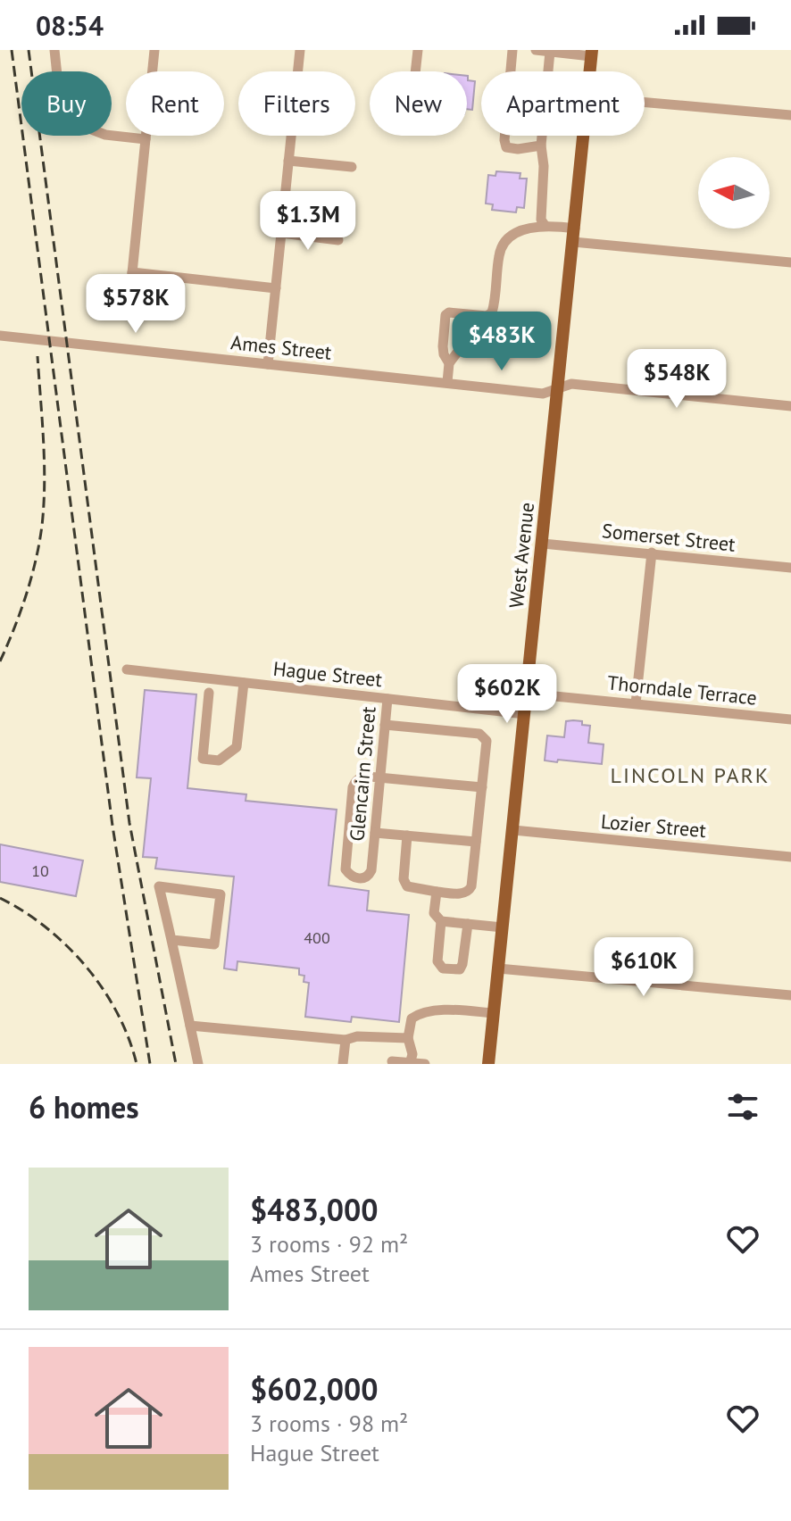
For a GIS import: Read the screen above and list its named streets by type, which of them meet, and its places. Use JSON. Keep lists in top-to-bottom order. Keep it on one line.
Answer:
{"streets":{"main road":["West Avenue"],"street":["Ames Street","Somerset Street","Hague Street","Thorndale Terrace","Glencairn Street","Lozier Street"]},"crossings":[["Ames Street","West Avenue"],["Somerset Street","West Avenue"],["West Avenue","Hague Street"],["West Avenue","Thorndale Terrace"],["West Avenue","Lozier Street"],["Hague Street","Glencairn Street"]],"districts":["LINCOLN PARK"],"house_numbers":["10","400"],"north":"left","page":{"status":"08:54","chip":["Buy","Rent","Filters","New","Apartment"],"price":["$1.3M","$578K","$483K","$548K","$602K","$610K"],"heading":"6 homes","list":[{"name":"$483,000","note":"3 rooms · 92 m² · Ames Street"},{"name":"$602,000","note":"3 rooms · 98 m² · Hague Street"}]}}
